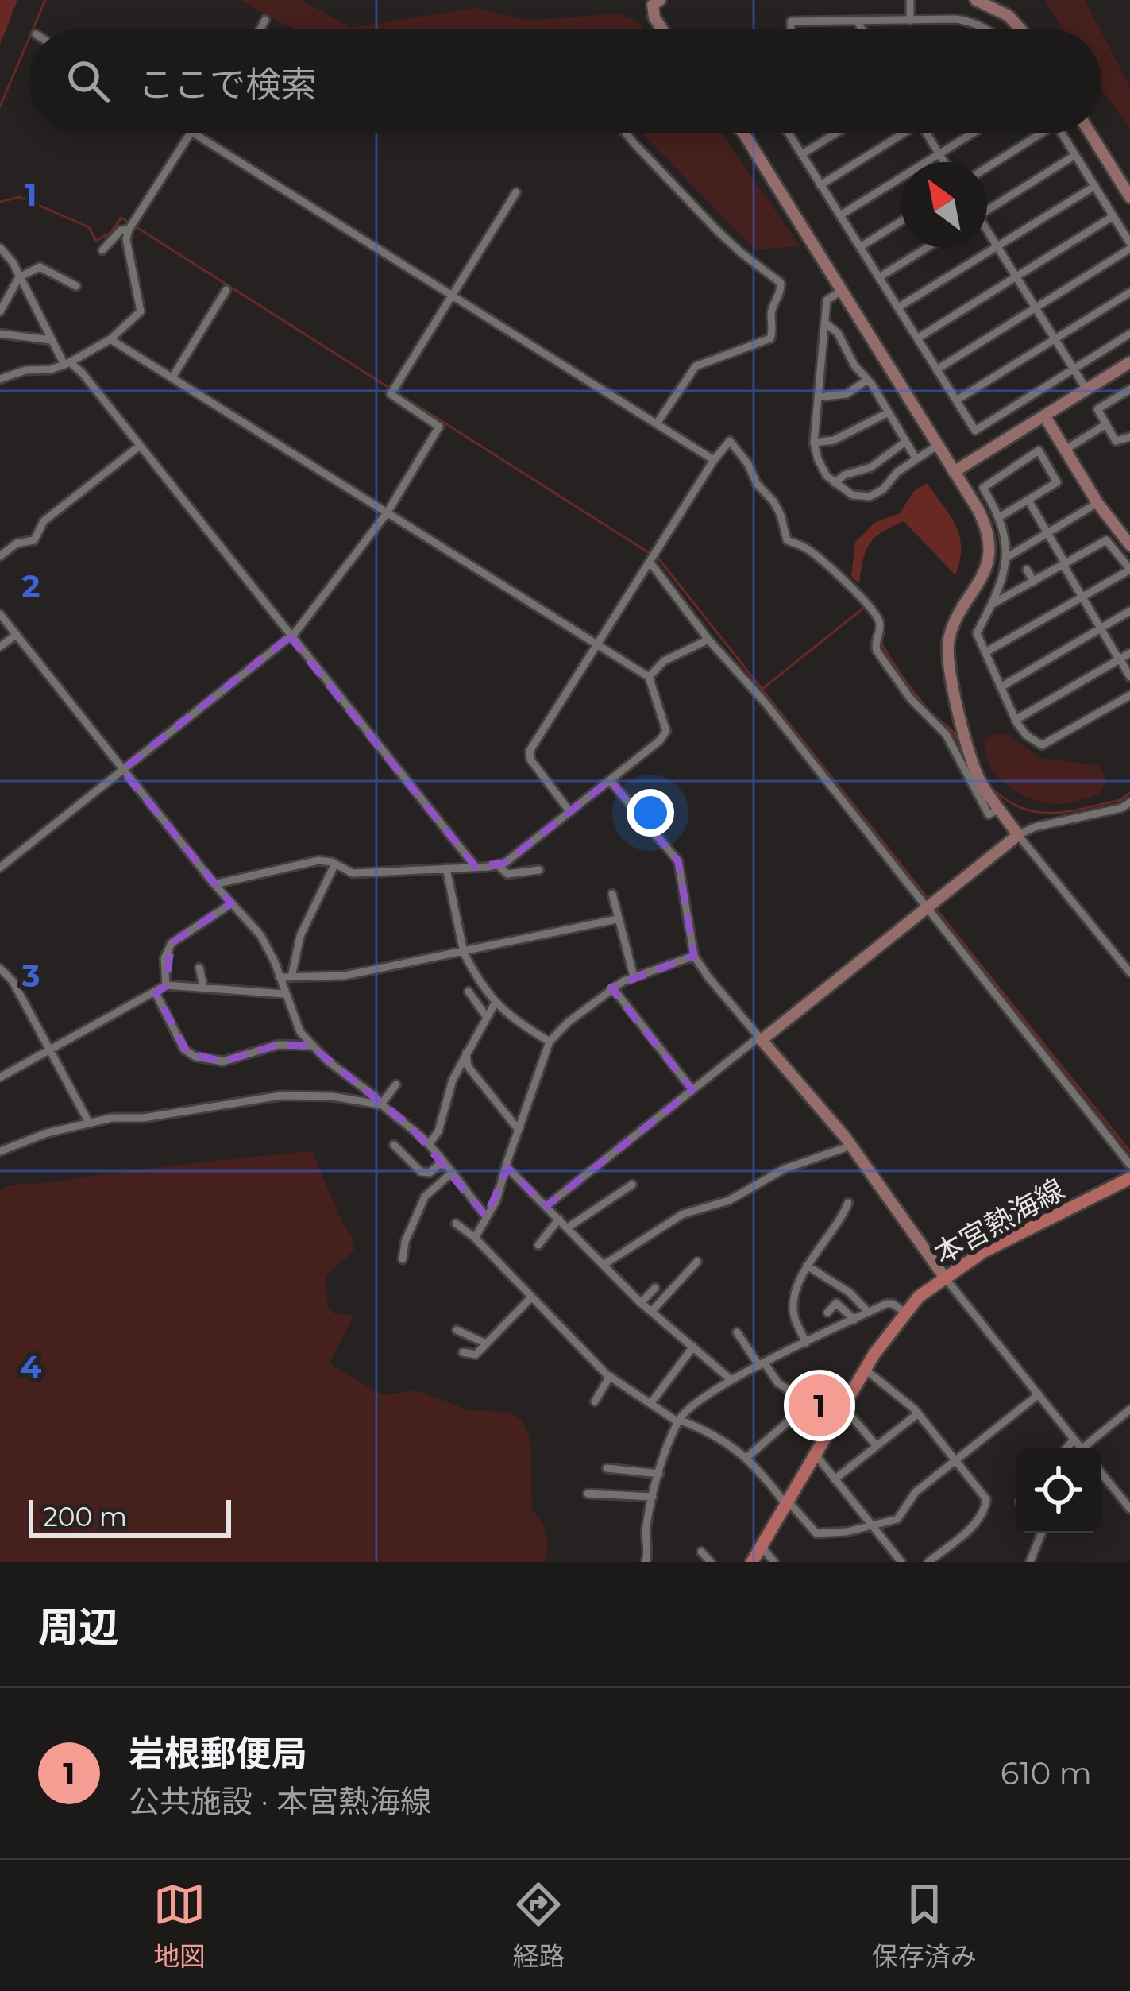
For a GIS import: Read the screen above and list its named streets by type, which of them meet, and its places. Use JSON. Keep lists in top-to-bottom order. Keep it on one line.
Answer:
{"streets":{"main road":["本宮熱海線"]},"scale_bar":"200 m","north":"top left","page":{"search":"ここで検索","pins":"1","scale":"200 m","heading":"周辺","list":[{"mark":"1","name":"岩根郵便局","note":"公共施設 · 本宮熱海線","value":"610 m"}],"nav":["地図","経路","保存済み"]},"grid":{"rows":["1","2","3","4"]}}
